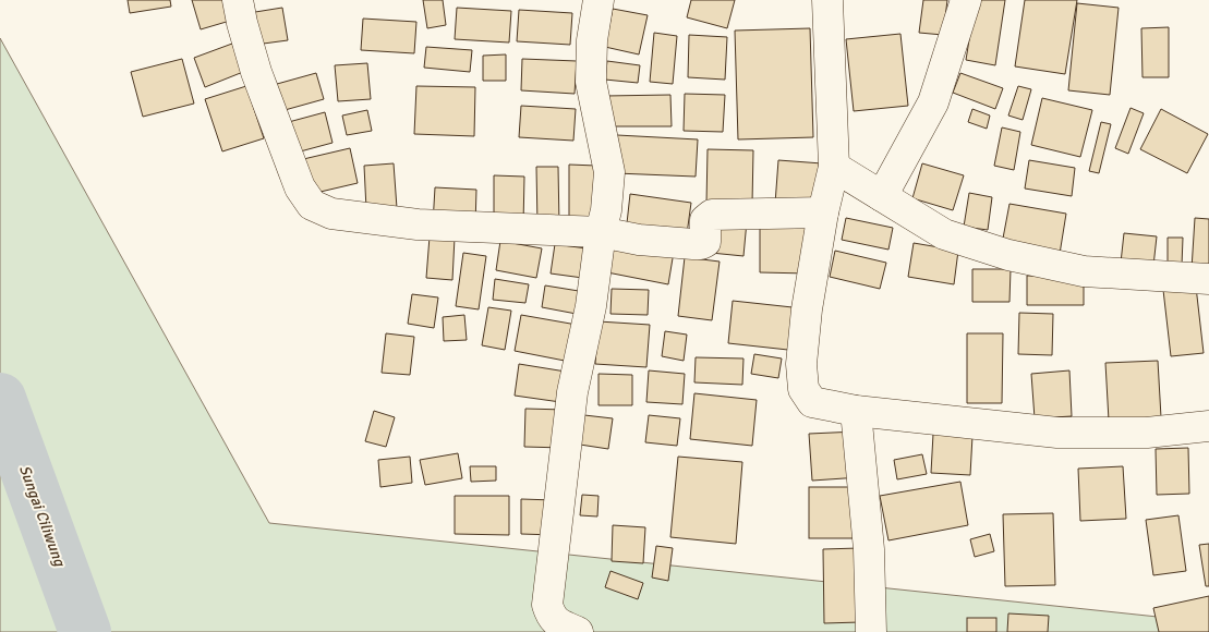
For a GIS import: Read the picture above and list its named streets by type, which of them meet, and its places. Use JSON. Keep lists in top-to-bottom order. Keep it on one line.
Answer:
{"water":["Sungai Ciliwung"]}
